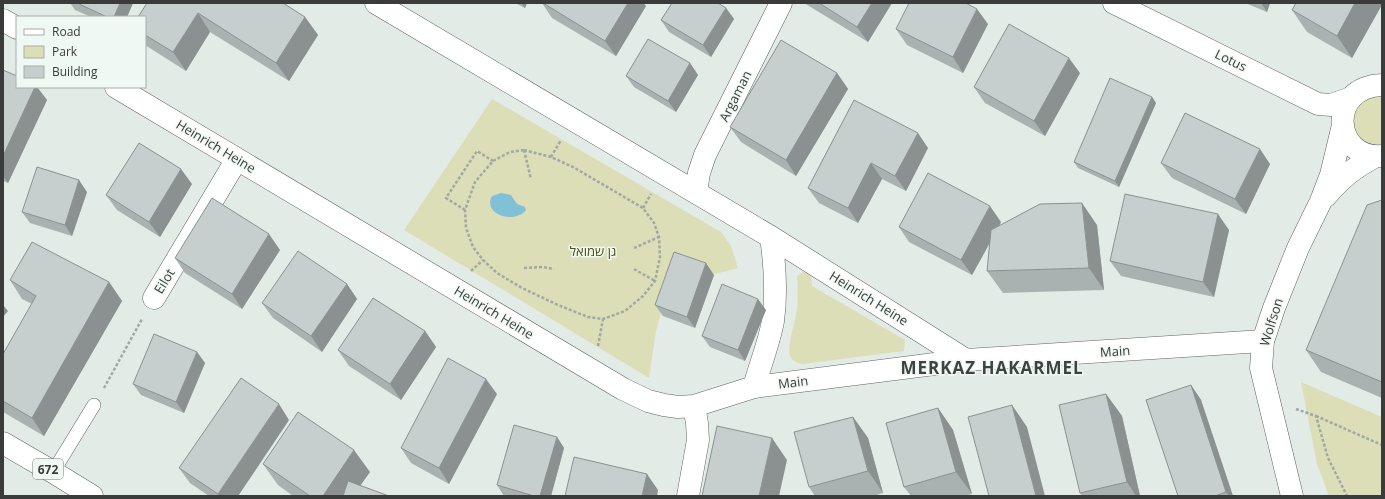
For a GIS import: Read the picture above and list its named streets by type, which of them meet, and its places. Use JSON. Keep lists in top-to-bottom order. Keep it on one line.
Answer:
{"streets":{"street":["Lotus","Argaman","Heinrich Heine","Eilot","Wolfson","Main","672"]},"crossings":[["Lotus","Wolfson"],["Argaman","Heinrich Heine"],["Heinrich Heine","Eilot"],["Heinrich Heine","Main"],["Wolfson","Main"]],"districts":["MERKAZ HAKARMEL"],"parks":["גן שמואל"],"legend":["Road","Park","Building"]}
